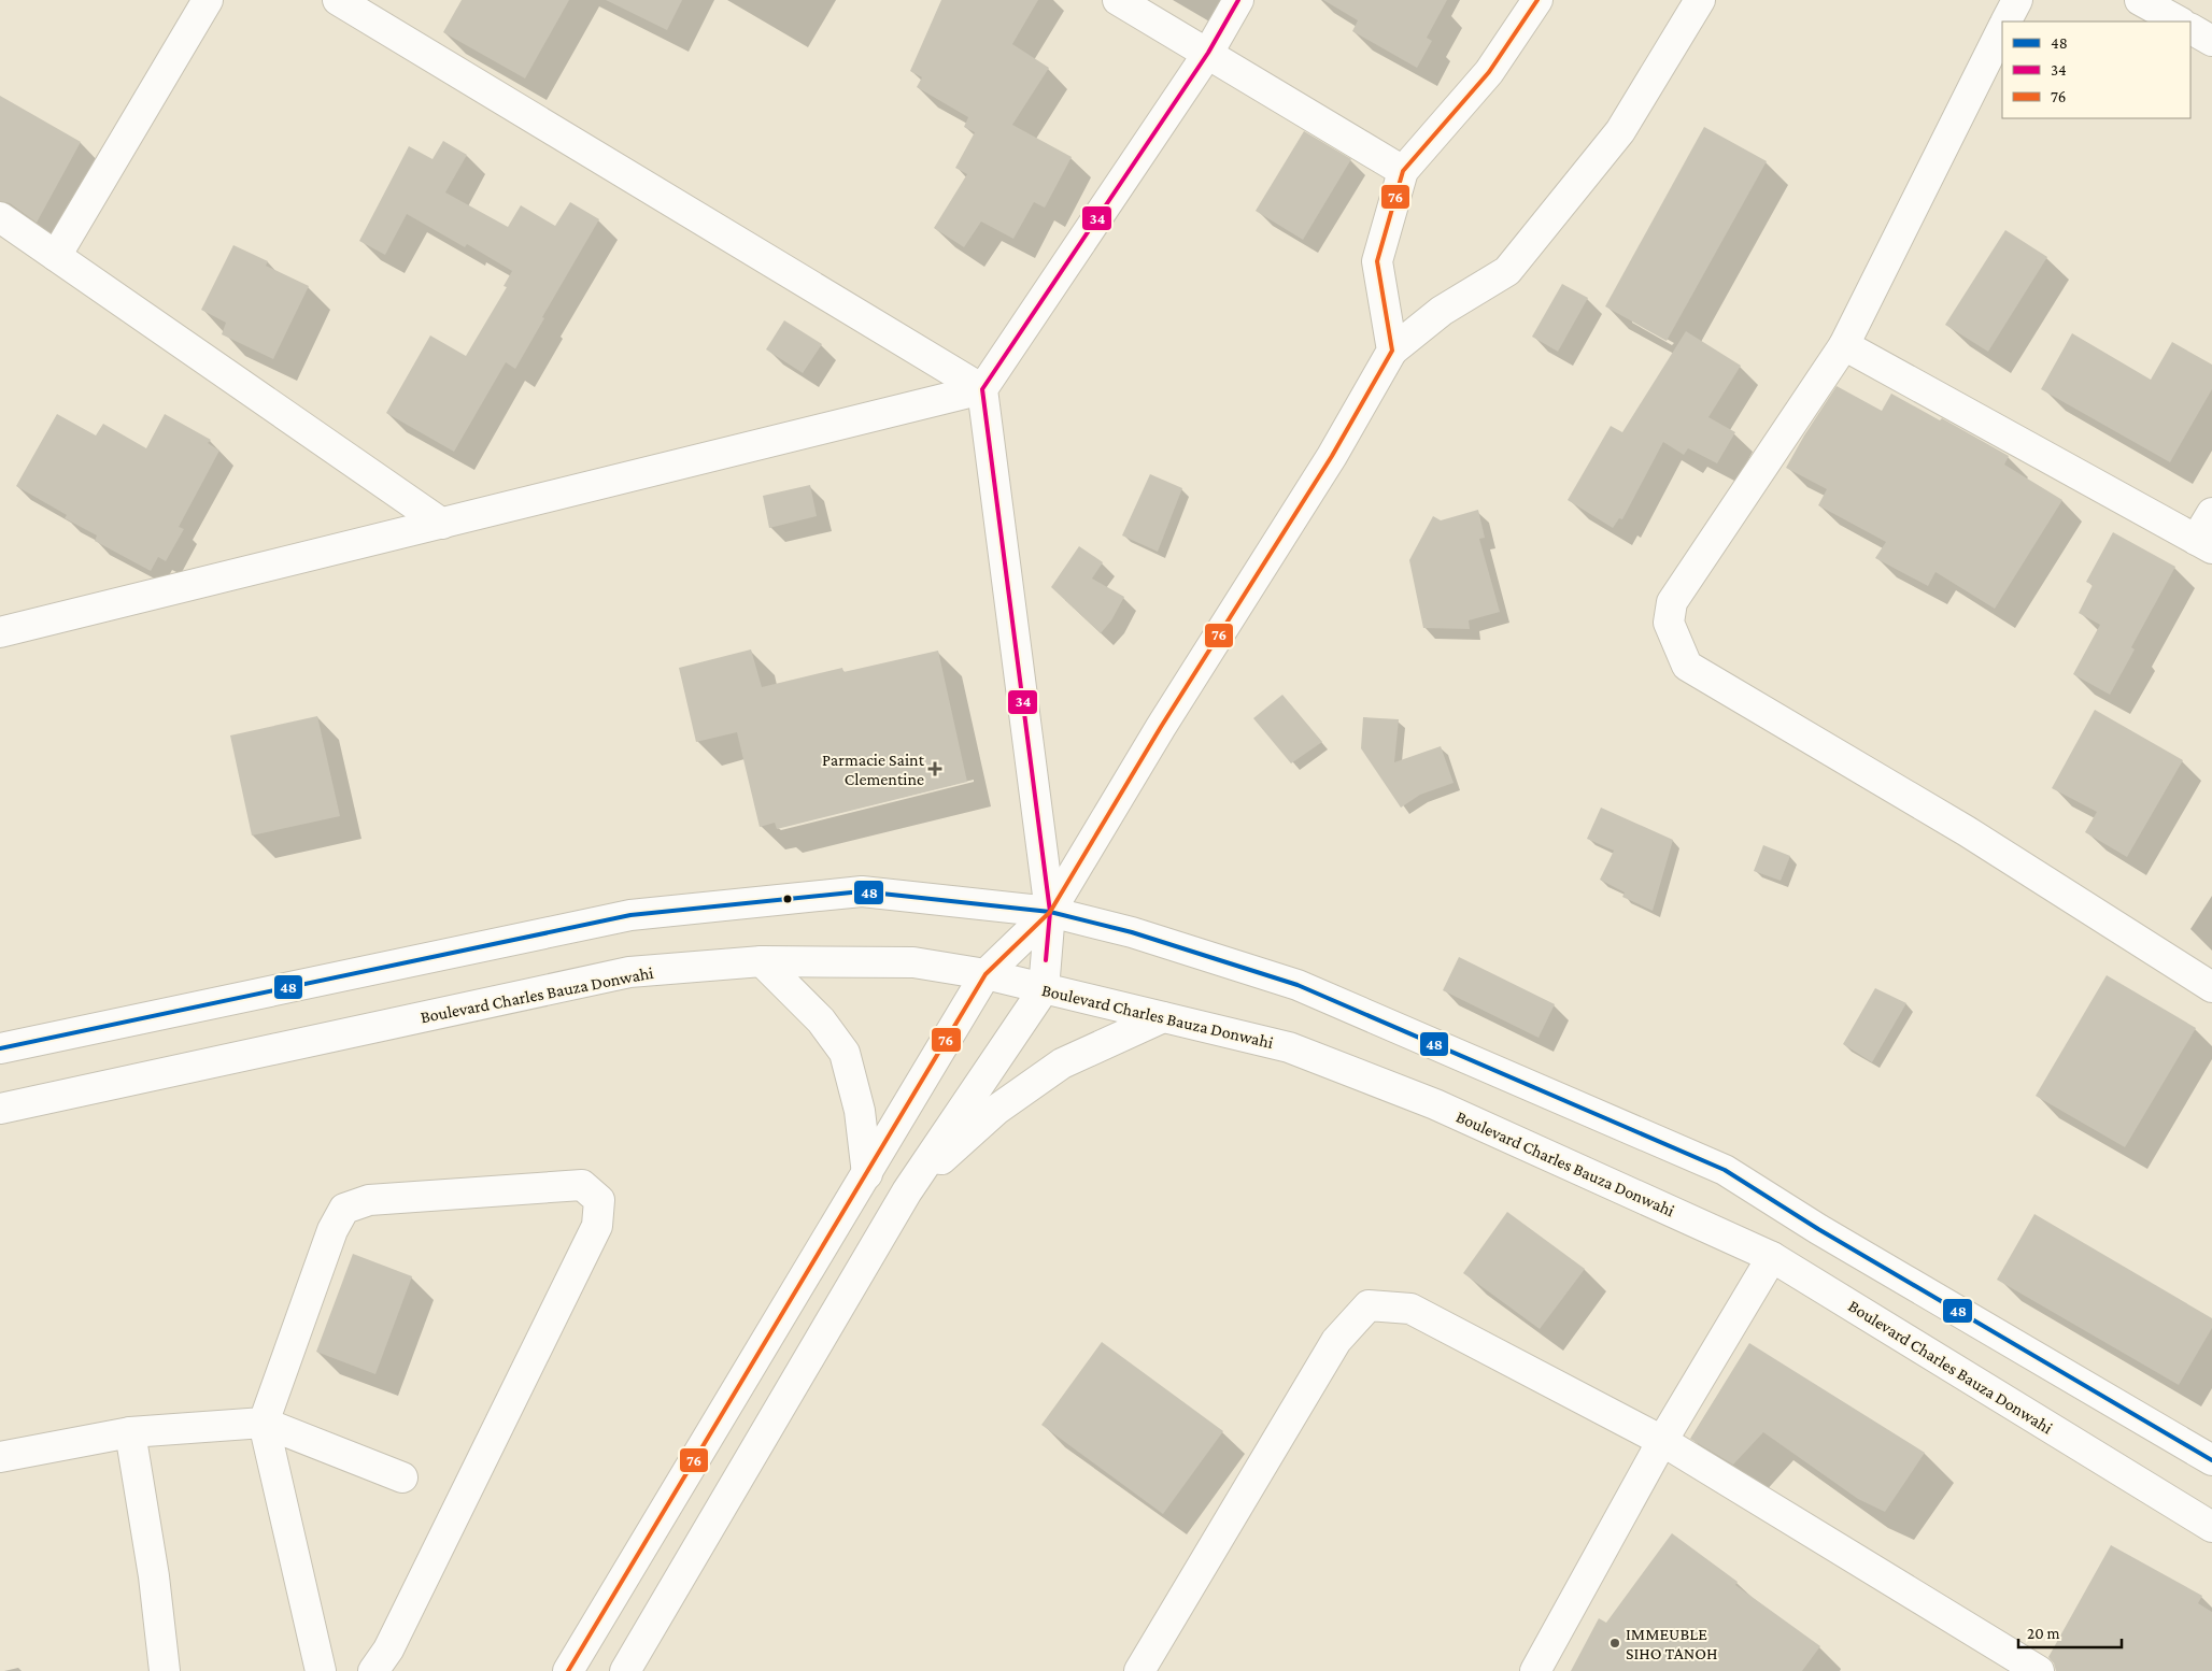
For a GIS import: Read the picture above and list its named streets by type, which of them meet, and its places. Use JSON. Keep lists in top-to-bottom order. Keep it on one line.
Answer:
{"streets":{"street":["Boulevard Charles Bauza Donwahi"]},"places":{"health":["Parmacie Saint Clementine"],"other":["IMMEUBLE SIHO TANOH"]},"lines":["transit line 34","transit line 76","transit line 48"],"legend":["48","34","76"],"scale_bar":"20 m"}
